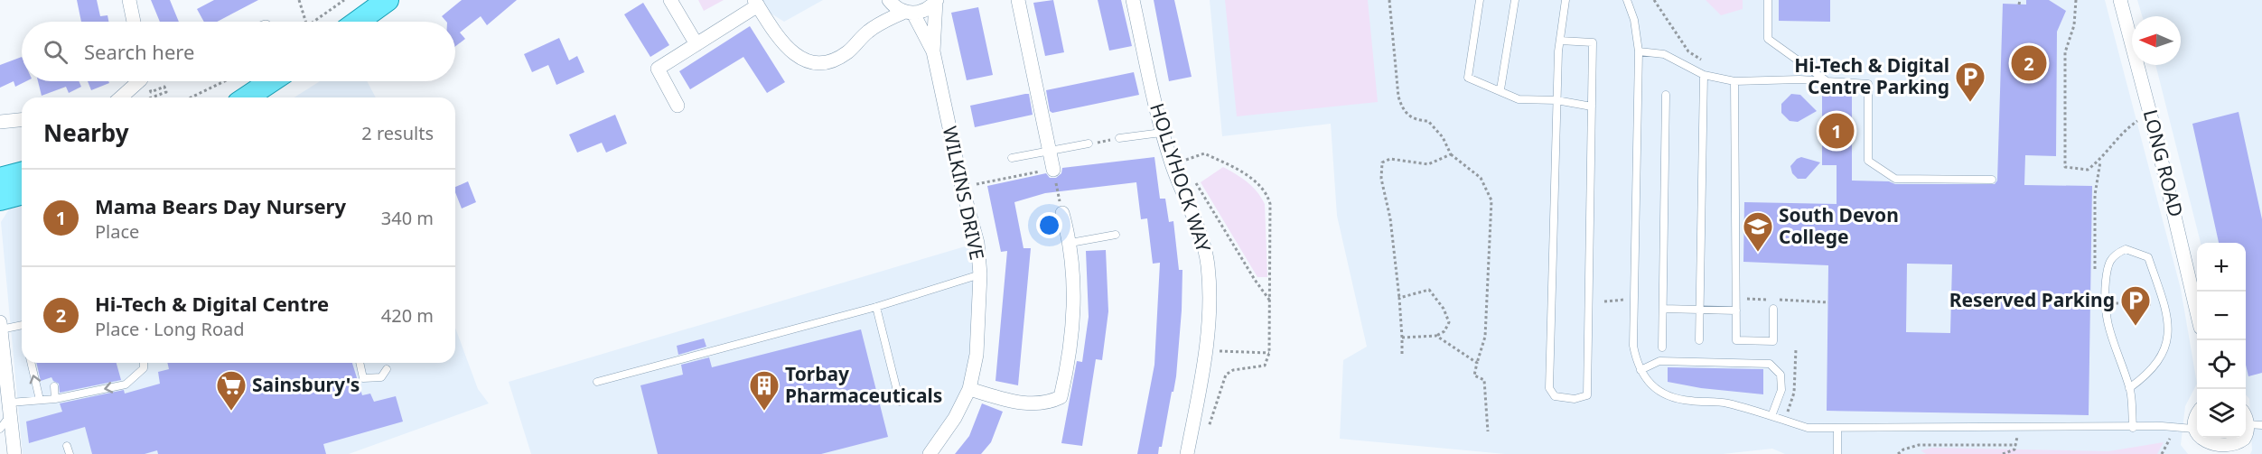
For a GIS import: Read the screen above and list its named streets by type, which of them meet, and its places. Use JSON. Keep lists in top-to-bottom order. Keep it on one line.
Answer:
{"streets":{"street":["LONG ROAD","HOLLYHOCK WAY","WILKINS DRIVE"]},"places":{"parking":["Hi-Tech & Digital Centre Parking","Reserved Parking"],"school or university":["South Devon College"],"supermarket":["Sainsbury's"],"building":["Torbay Pharmaceuticals"]},"north":"left","page":{"search":"Search here","pins":["2","1"],"heading":["Nearby","2 results"],"list":[{"mark":"1","name":"Mama Bears Day Nursery","note":"Place","value":"340 m"},{"mark":"2","name":"Hi-Tech & Digital Centre","note":"Place · Long Road","value":"420 m"}],"map_buttons":["+","−"]}}
